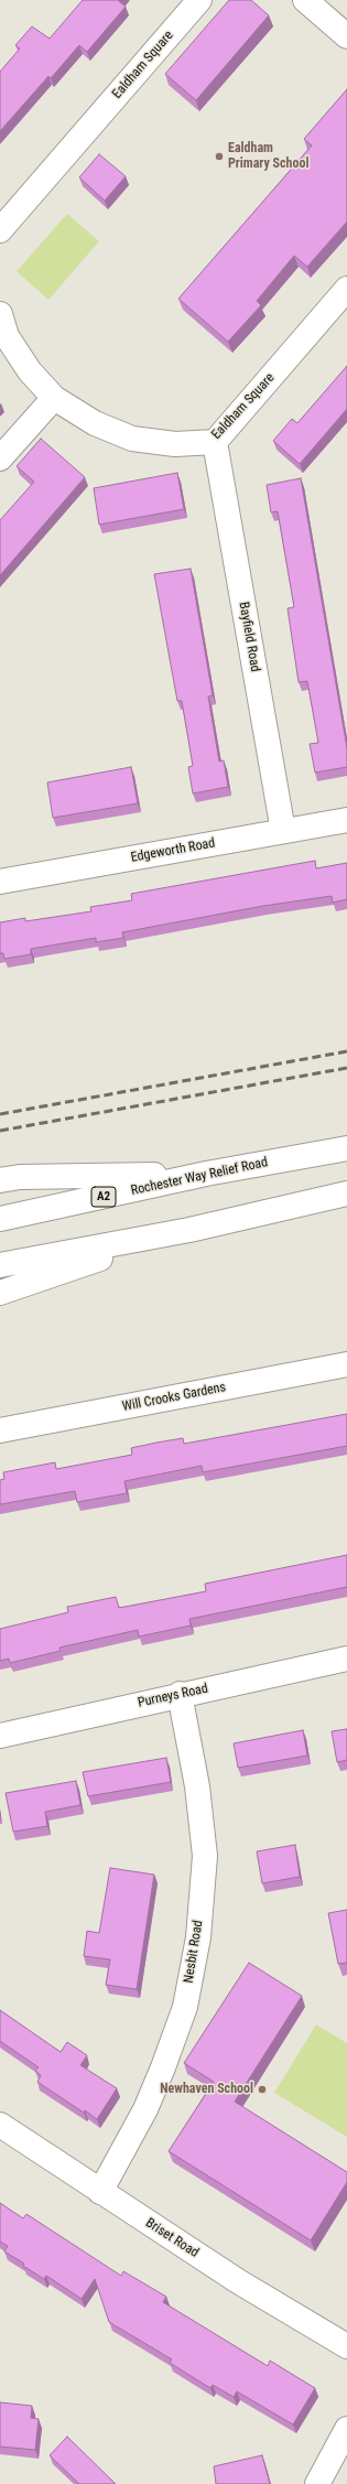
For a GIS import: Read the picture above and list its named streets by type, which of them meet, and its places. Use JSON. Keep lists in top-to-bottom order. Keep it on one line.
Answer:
{"streets":{"main road":["Ealdham Square","Bayfield Road","Edgeworth Road","Rochester Way Relief Road","A2","Will Crooks Gardens","Purneys Road","Nesbit Road","Briset Road"]},"crossings":[["Ealdham Square","Bayfield Road"],["Bayfield Road","Edgeworth Road"],["Rochester Way Relief Road","A2"],["Purneys Road","Nesbit Road"],["Nesbit Road","Briset Road"]],"places":["Ealdham Primary School","Newhaven School"]}
